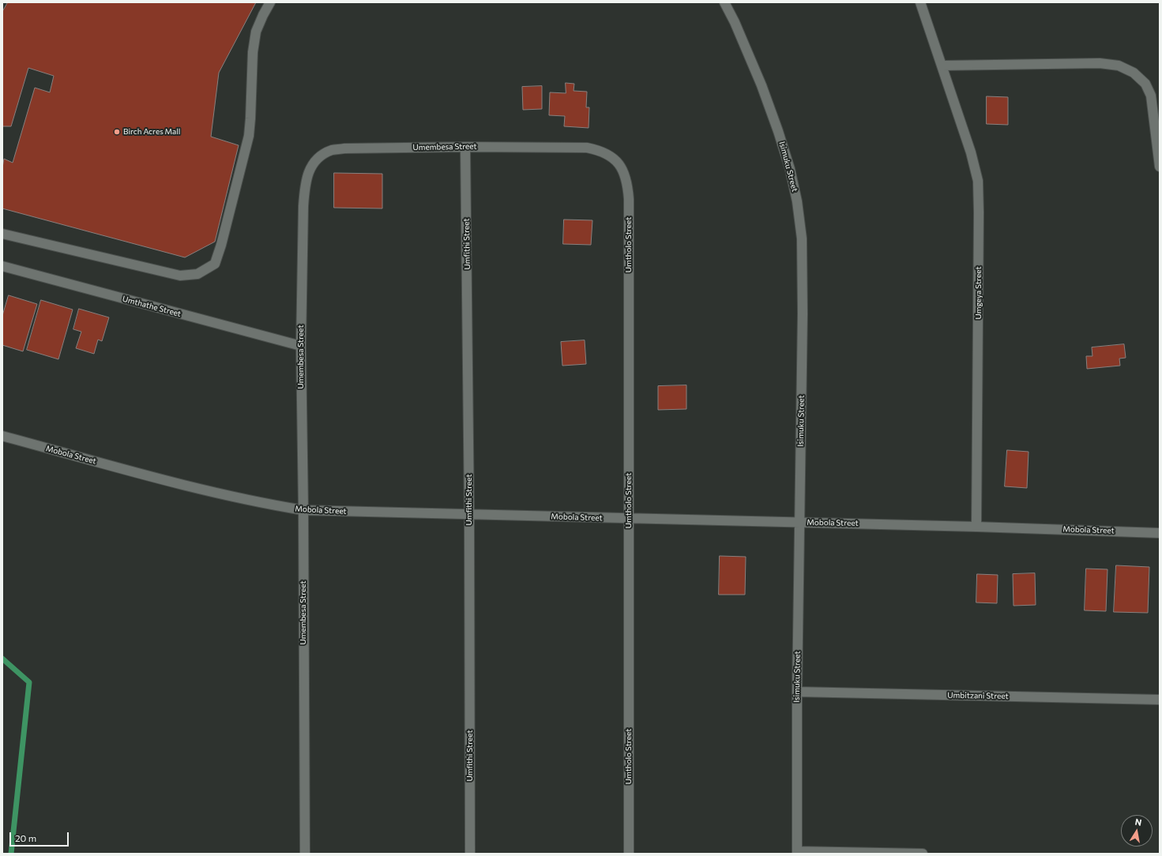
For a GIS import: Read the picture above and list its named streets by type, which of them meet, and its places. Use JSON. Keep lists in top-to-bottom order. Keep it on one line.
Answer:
{"streets":{"street":["Umembesa Street","Isimuku Street","Umfithi Street","Umtholo Street","Umgeya Street","Umthathe Street","Mobola Street","Umbitzani Street"]},"crossings":[["Umembesa Street","Umfithi Street"],["Umembesa Street","Umtholo Street"],["Umembesa Street","Umthathe Street"],["Umembesa Street","Mobola Street"],["Isimuku Street","Mobola Street"],["Isimuku Street","Umbitzani Street"],["Umfithi Street","Mobola Street"],["Umtholo Street","Mobola Street"],["Umgeya Street","Mobola Street"]],"places":["Birch Acres Mall"],"scale_bar":"20 m","north":"top"}
